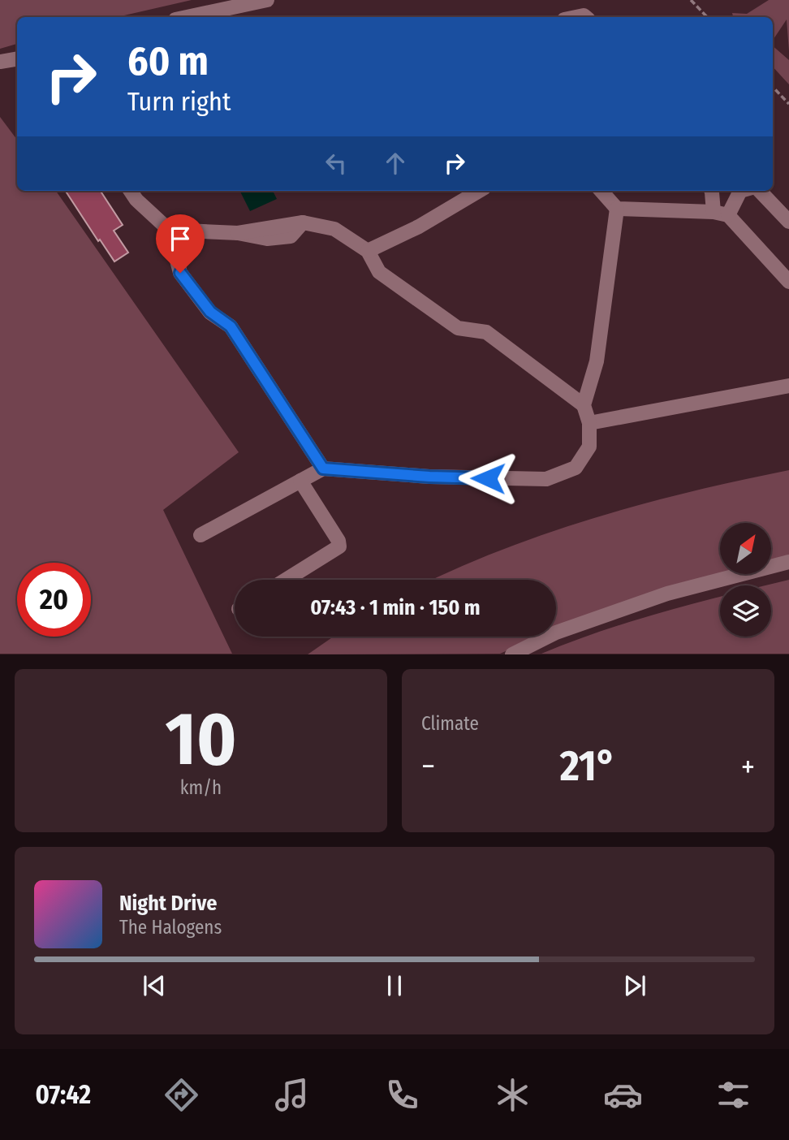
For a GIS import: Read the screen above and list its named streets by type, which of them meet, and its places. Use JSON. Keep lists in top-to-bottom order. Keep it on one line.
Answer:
{"north":"top right","page":{"turn":["60 m","Turn right"],"limit":"20","trip":"07:43 · 1 min · 150 m","tile":[["10","km/h"],"Climate"],"heat":["−","21°","+"],"song":["Night Drive","The Halogens"],"tabs":"07:42"}}
